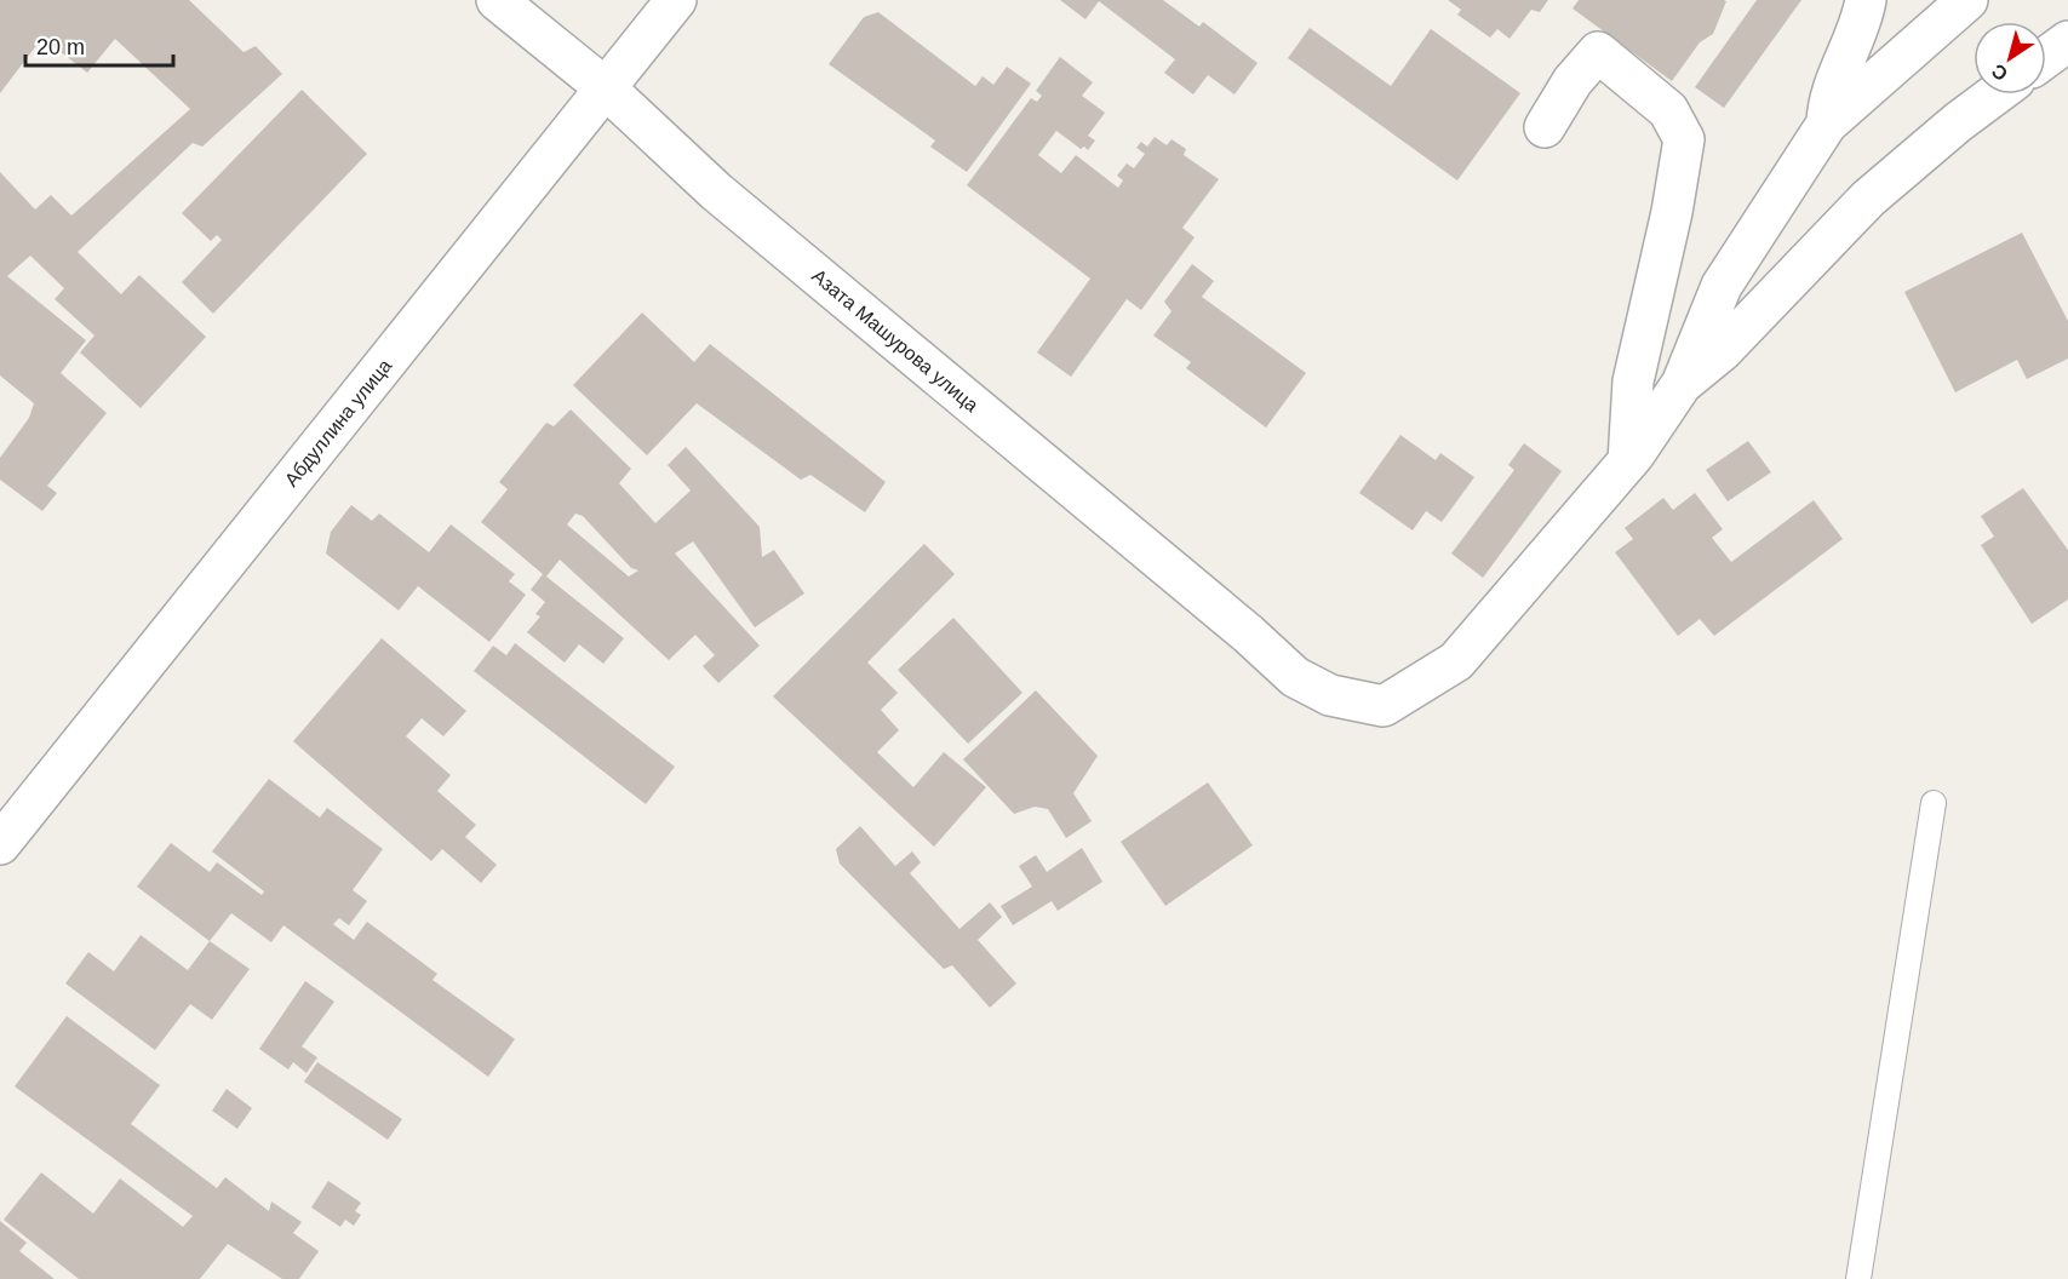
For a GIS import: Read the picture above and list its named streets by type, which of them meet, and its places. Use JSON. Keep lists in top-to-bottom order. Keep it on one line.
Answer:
{"streets":{"street":["Азата Машурова улица","Абдуллина улица"]},"crossings":[["Азата Машурова улица","Абдуллина улица"]],"scale_bar":"20 m","north":"bottom left"}
